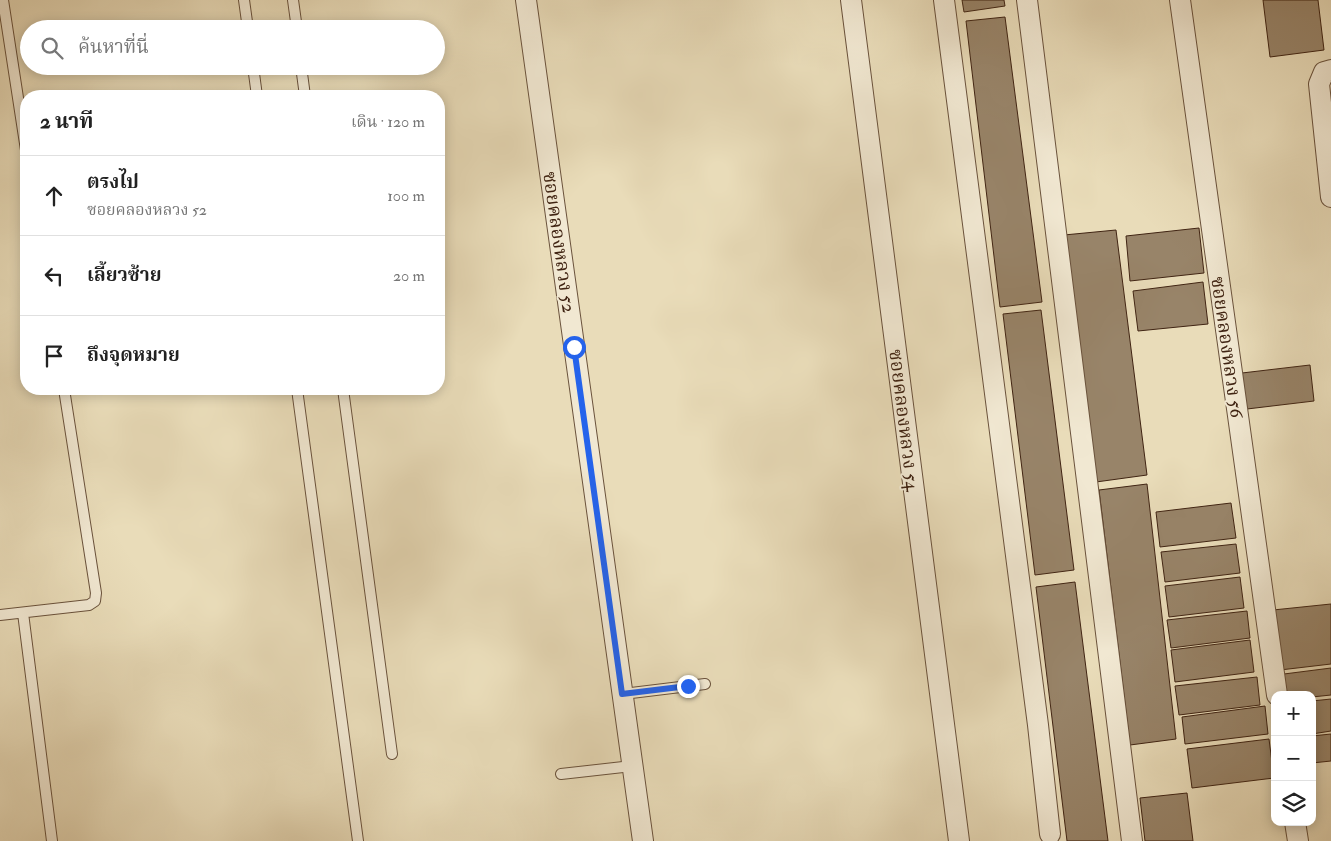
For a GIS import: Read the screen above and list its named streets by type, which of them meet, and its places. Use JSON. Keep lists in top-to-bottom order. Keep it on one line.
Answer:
{"streets":{"street":["ซอยคลองหลวง 52","ซอยคลองหลวง 56","ซอยคลองหลวง 54"]},"page":{"search":"ค้นหาที่นี่","heading":["2 นาที","เดิน · 120 m"],"list":[["ตรงไป","ซอยคลองหลวง 52","100 m"],["เลี้ยวซ้าย","20 m"],"ถึงจุดหมาย"],"map_buttons":["+","−"]}}
